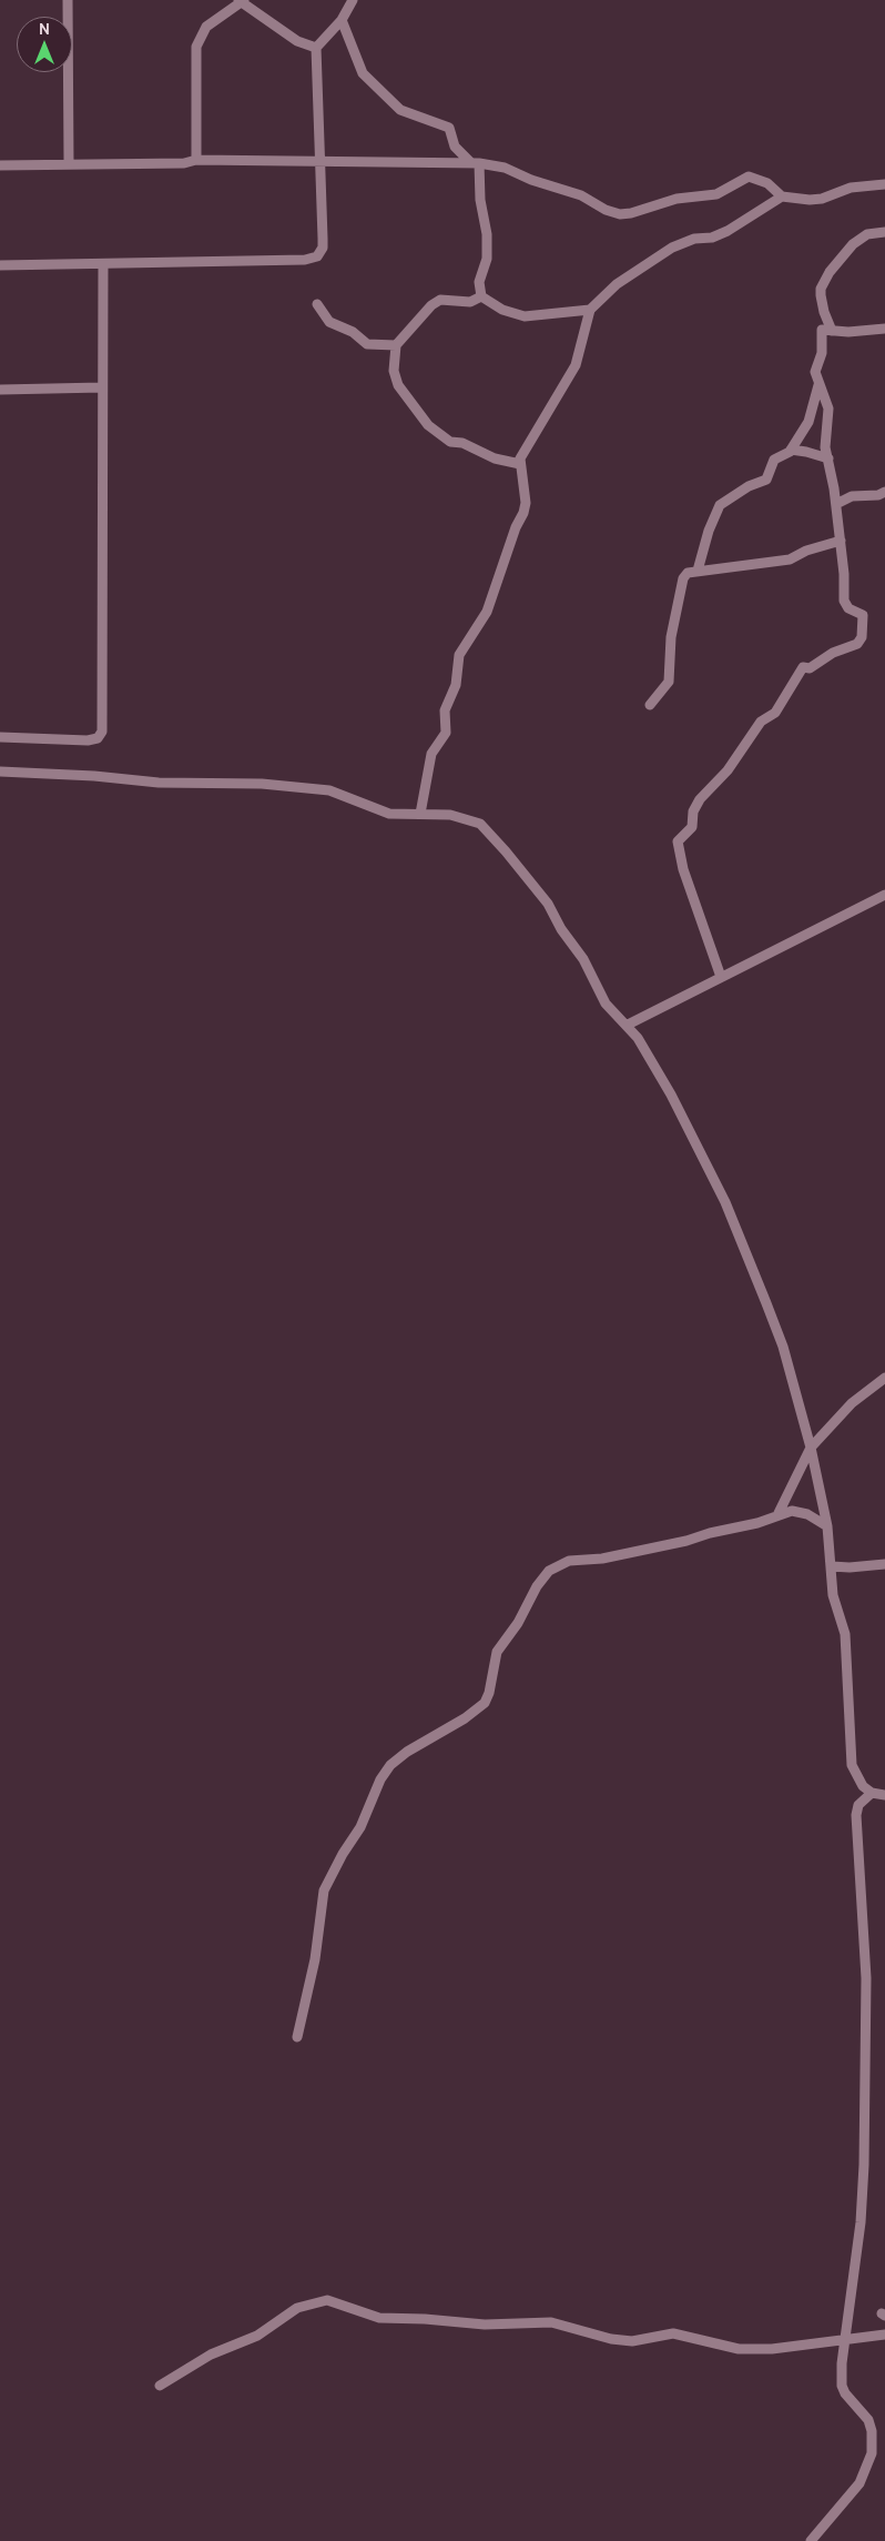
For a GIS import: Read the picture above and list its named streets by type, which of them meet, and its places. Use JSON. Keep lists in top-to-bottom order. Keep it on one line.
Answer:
{"north":"top"}
